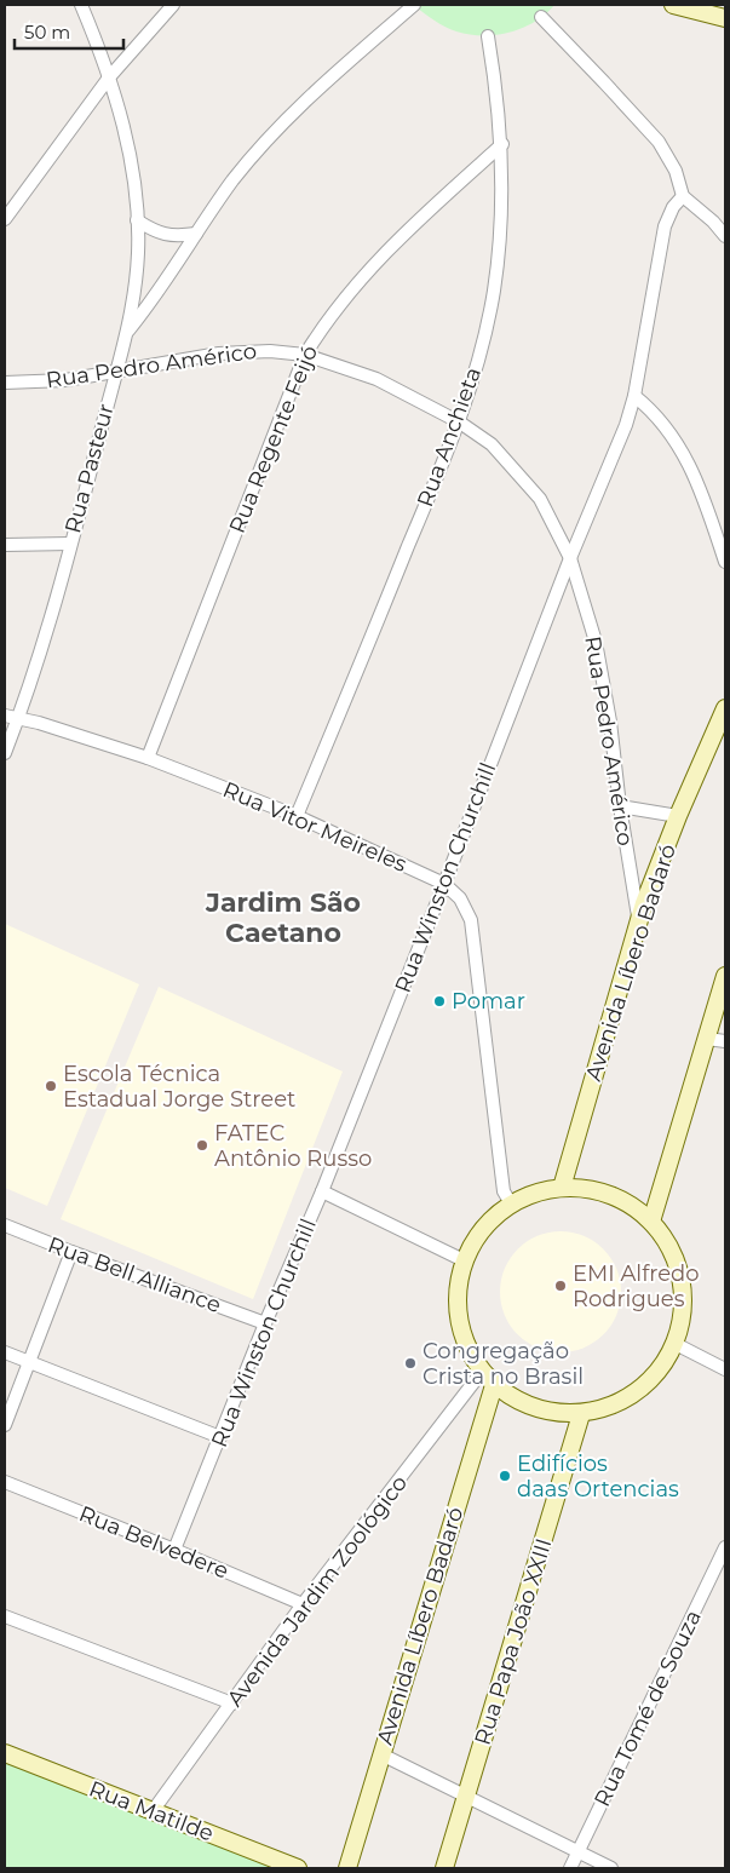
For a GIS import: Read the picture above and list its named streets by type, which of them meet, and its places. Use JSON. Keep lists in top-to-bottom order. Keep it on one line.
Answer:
{"streets":{"street":["Rua Pedro Américo","Rua Anchieta","Rua Regente Feijó","Rua Pasteur","Rua Vitor Meireles","Rua Winston Churchill","Avenida Líbero Badaró","Rua Bell Alliance","Rua Belvedere","Avenida Jardim Zoológico","Rua Papa João XXIII","Rua Tomé de Souza","Rua Matilde"]},"crossings":[["Rua Pedro Américo","Rua Anchieta"],["Rua Pedro Américo","Rua Regente Feijó"],["Rua Pedro Américo","Rua Pasteur"],["Rua Pedro Américo","Rua Winston Churchill"],["Rua Pedro Américo","Avenida Líbero Badaró"],["Rua Anchieta","Rua Regente Feijó"],["Rua Anchieta","Rua Vitor Meireles"],["Rua Regente Feijó","Rua Vitor Meireles"],["Rua Pasteur","Rua Vitor Meireles"],["Rua Vitor Meireles","Rua Winston Churchill"],["Rua Winston Churchill","Rua Bell Alliance"],["Rua Winston Churchill","Rua Belvedere"],["Rua Belvedere","Avenida Jardim Zoológico"],["Avenida Jardim Zoológico","Rua Matilde"]],"districts":["Jardim São Caetano"],"places":["Pomar","Escola Técnica Estadual Jorge Street","FATEC Antônio Russo","EMI Alfredo Rodrigues","Congregação Crista no Brasil","Edifícios daas Ortencias"],"scale_bar":"50 m"}
